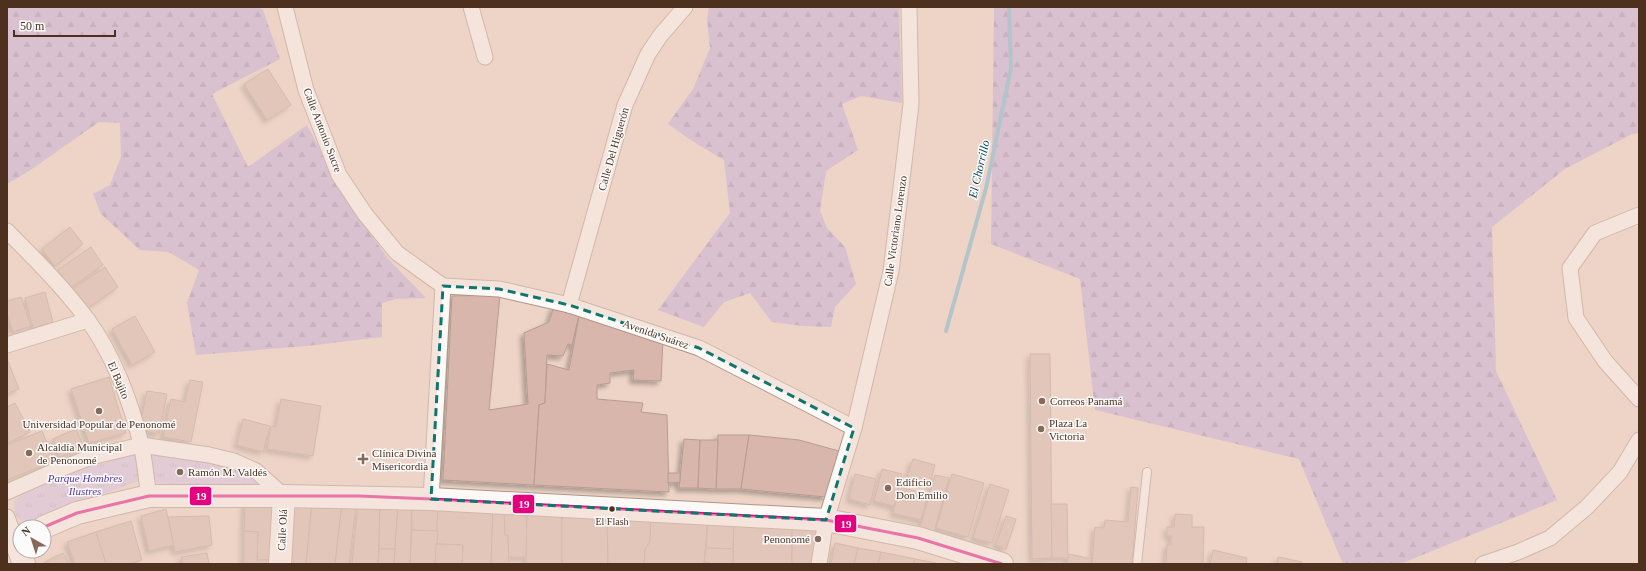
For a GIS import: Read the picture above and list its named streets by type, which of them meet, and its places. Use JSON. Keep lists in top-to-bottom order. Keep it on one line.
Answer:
{"streets":{"main road":["Calle Olá"],"street":["Calle Antonio Sucre","Calle Del Higuerón","Calle Victoriano Lorenzo","Avenida Suárez","El Bajito"]},"crossings":[["Calle Antonio Sucre","Avenida Suárez"],["Calle Del Higuerón","Avenida Suárez"],["Calle Victoriano Lorenzo","Avenida Suárez"]],"water":["El Chorrillo"],"parks":["Parque Hombres Ilustres"],"places":{"other":["Correos Panamá","Universidad Popular de Penonomé","Plaza La Victoria","Alcaldía Municipal de Penonomé","Ramón M. Valdés","Edificio Don Emilio","El Flash","Penonomé"],"health":["Clínica Divina Misericordia"]},"lines":["transit line 19"],"scale_bar":"50 m","north":"top left"}
